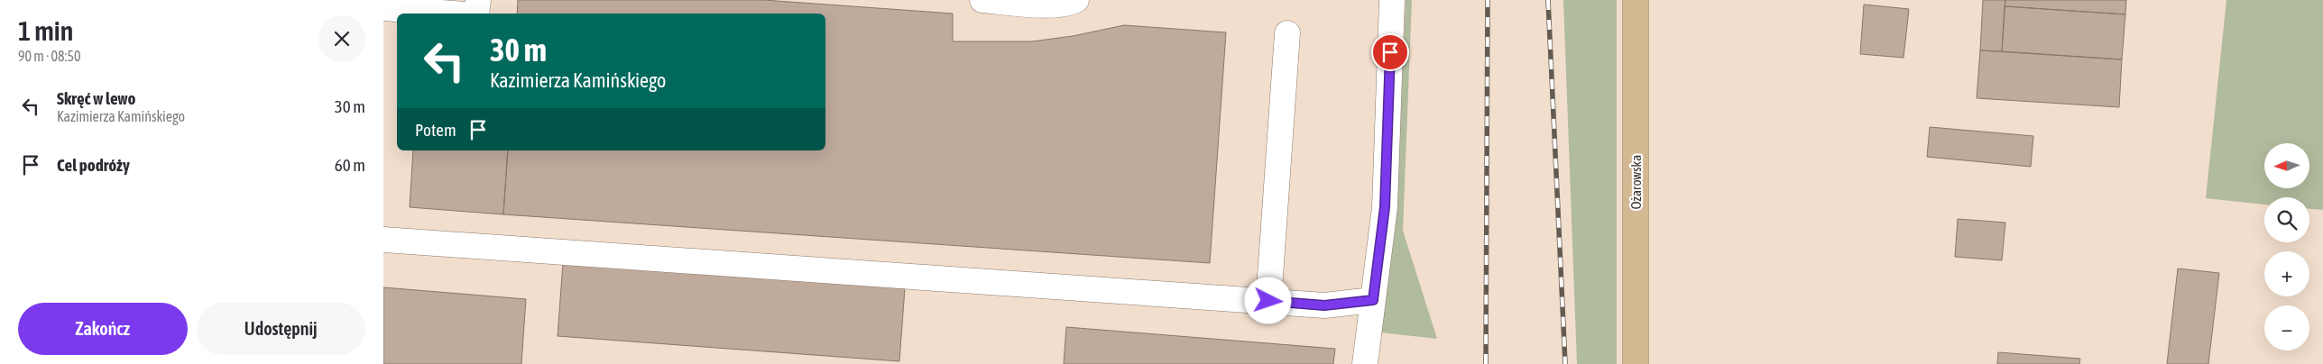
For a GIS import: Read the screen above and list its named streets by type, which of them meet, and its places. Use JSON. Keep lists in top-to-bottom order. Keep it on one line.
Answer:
{"streets":{"main road":["Ożarowska"]},"north":"left","page":{"heading":["1 min","90 m · 08:50"],"turn":["30 m","Kazimierza Kamińskiego"],"list":[{"name":"Skręć w lewo","note":"Kazimierza Kamińskiego","value":"30 m"},{"name":"Cel podróży","value":"60 m"}],"then":"Potem","map_buttons":["+","−"],"buttons":["Zakończ","Udostępnij"]}}
